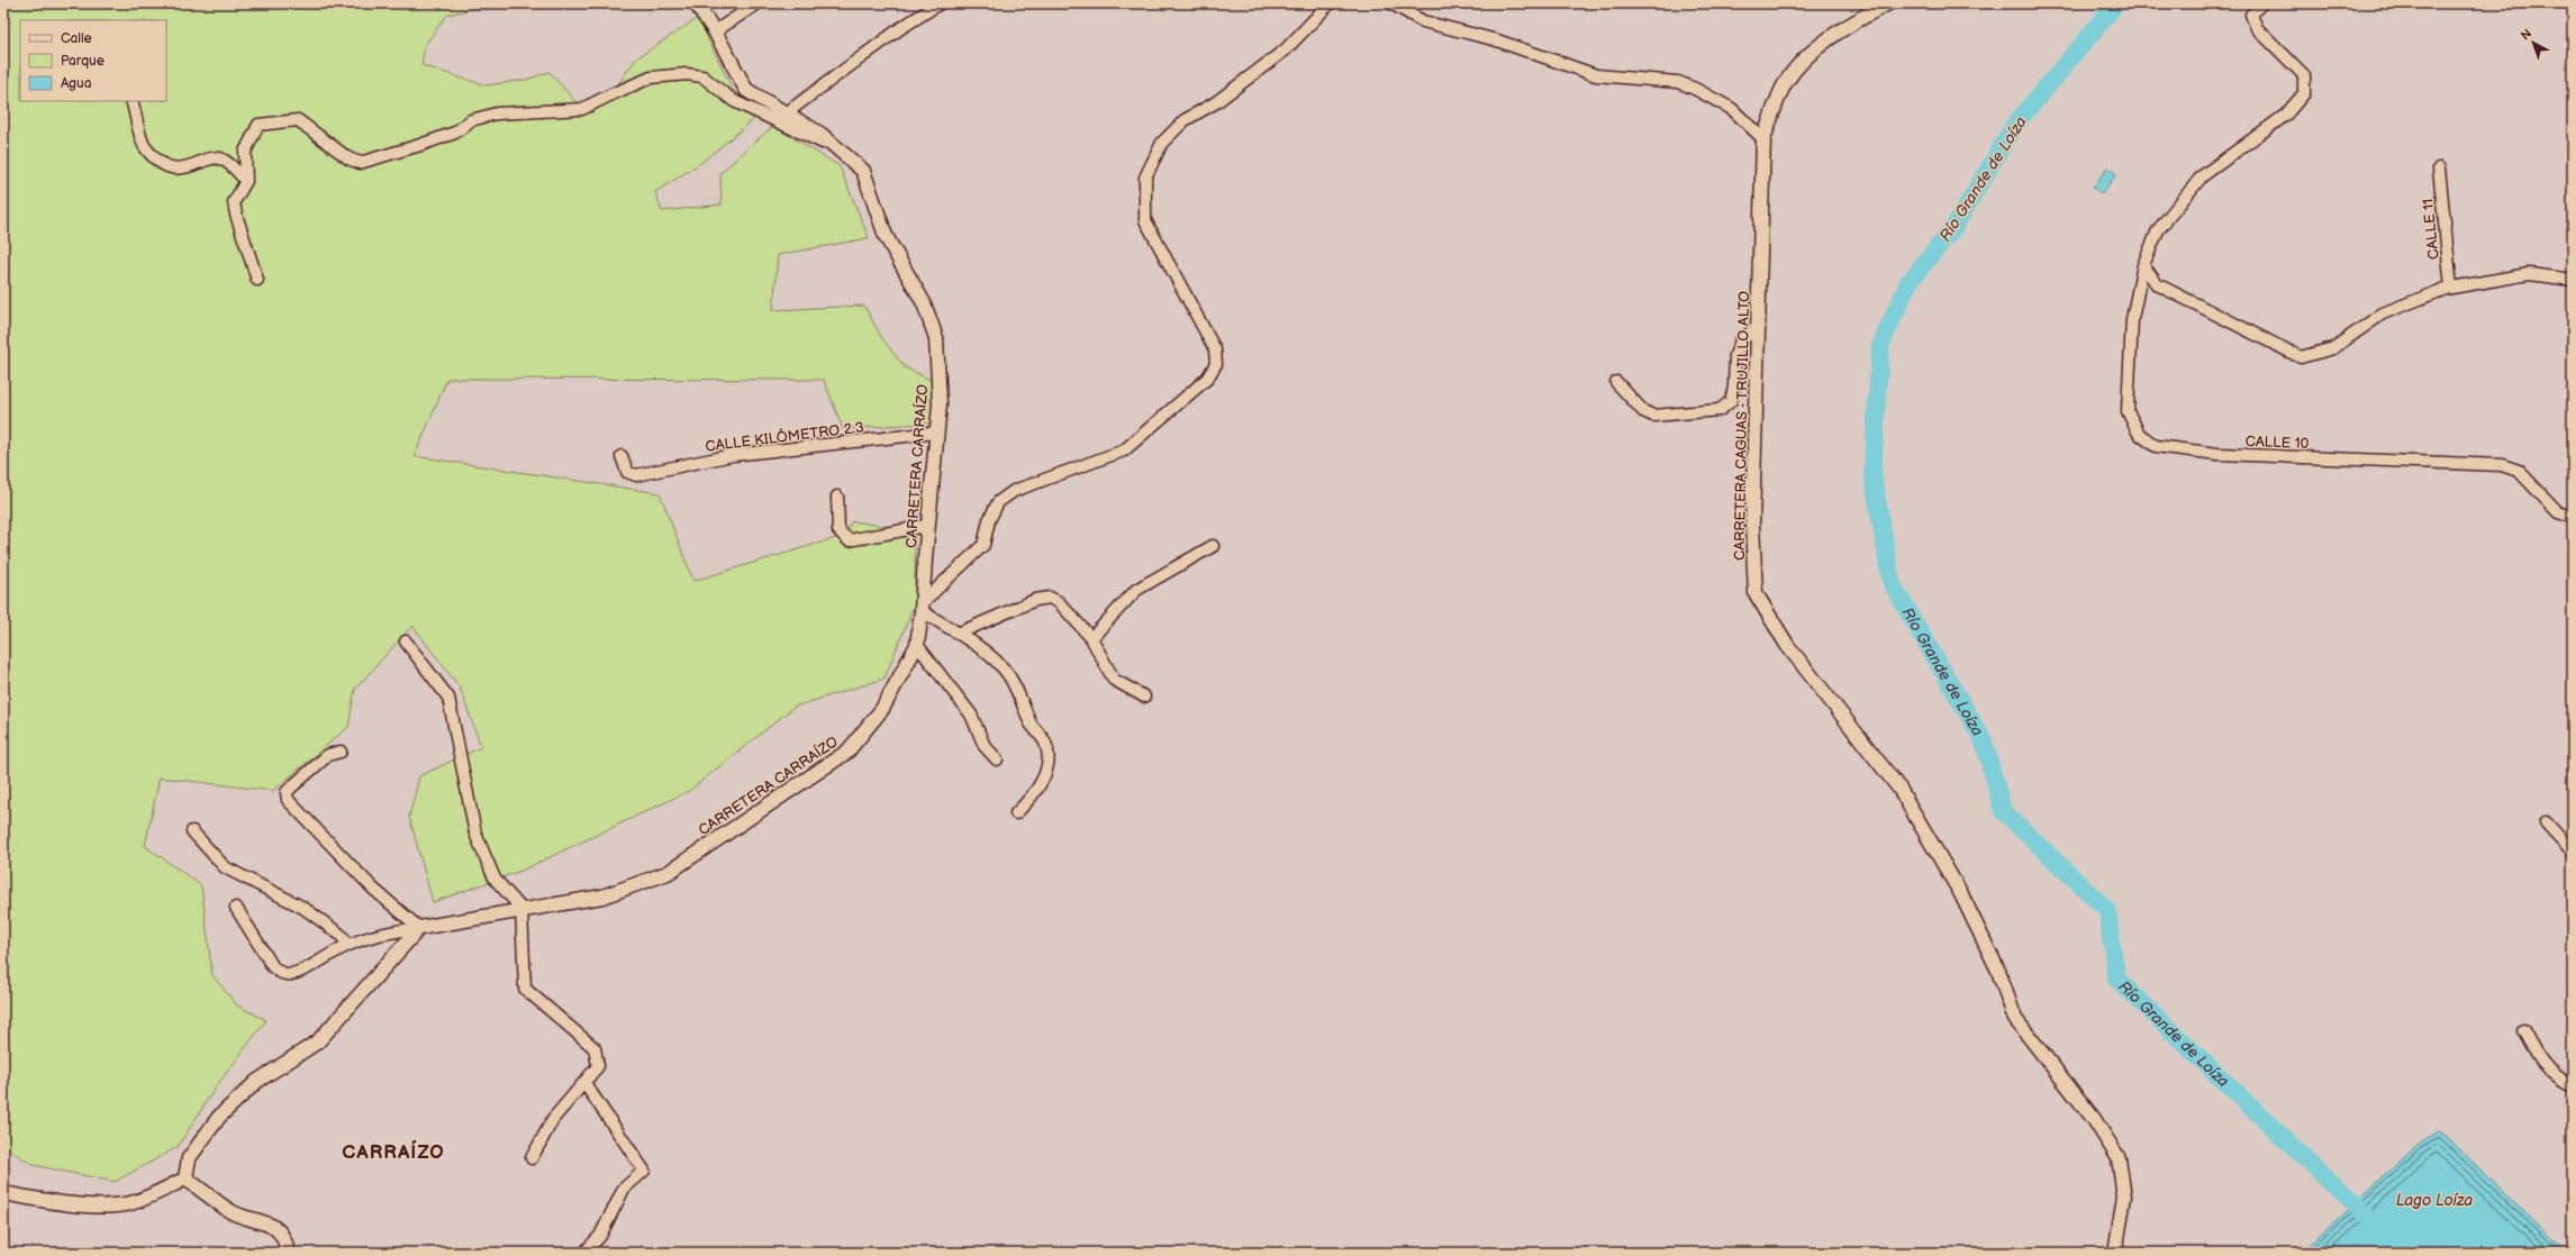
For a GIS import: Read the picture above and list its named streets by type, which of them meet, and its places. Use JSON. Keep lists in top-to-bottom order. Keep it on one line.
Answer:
{"streets":{"street":["CALLE 11","CARRETERA CAGUAS - TRUJILLO ALTO","CALLE KILÓMETRO 2.3","CALLE 10","CARRETERA CARRAÍZO"]},"crossings":[["CALLE KILÓMETRO 2.3","CARRETERA CARRAÍZO"]],"districts":["CARRAÍZO"],"water":["Río Grande de Loíza","Lago Loíza"],"legend":["Calle","Parque","Agua"],"north":"top left"}
